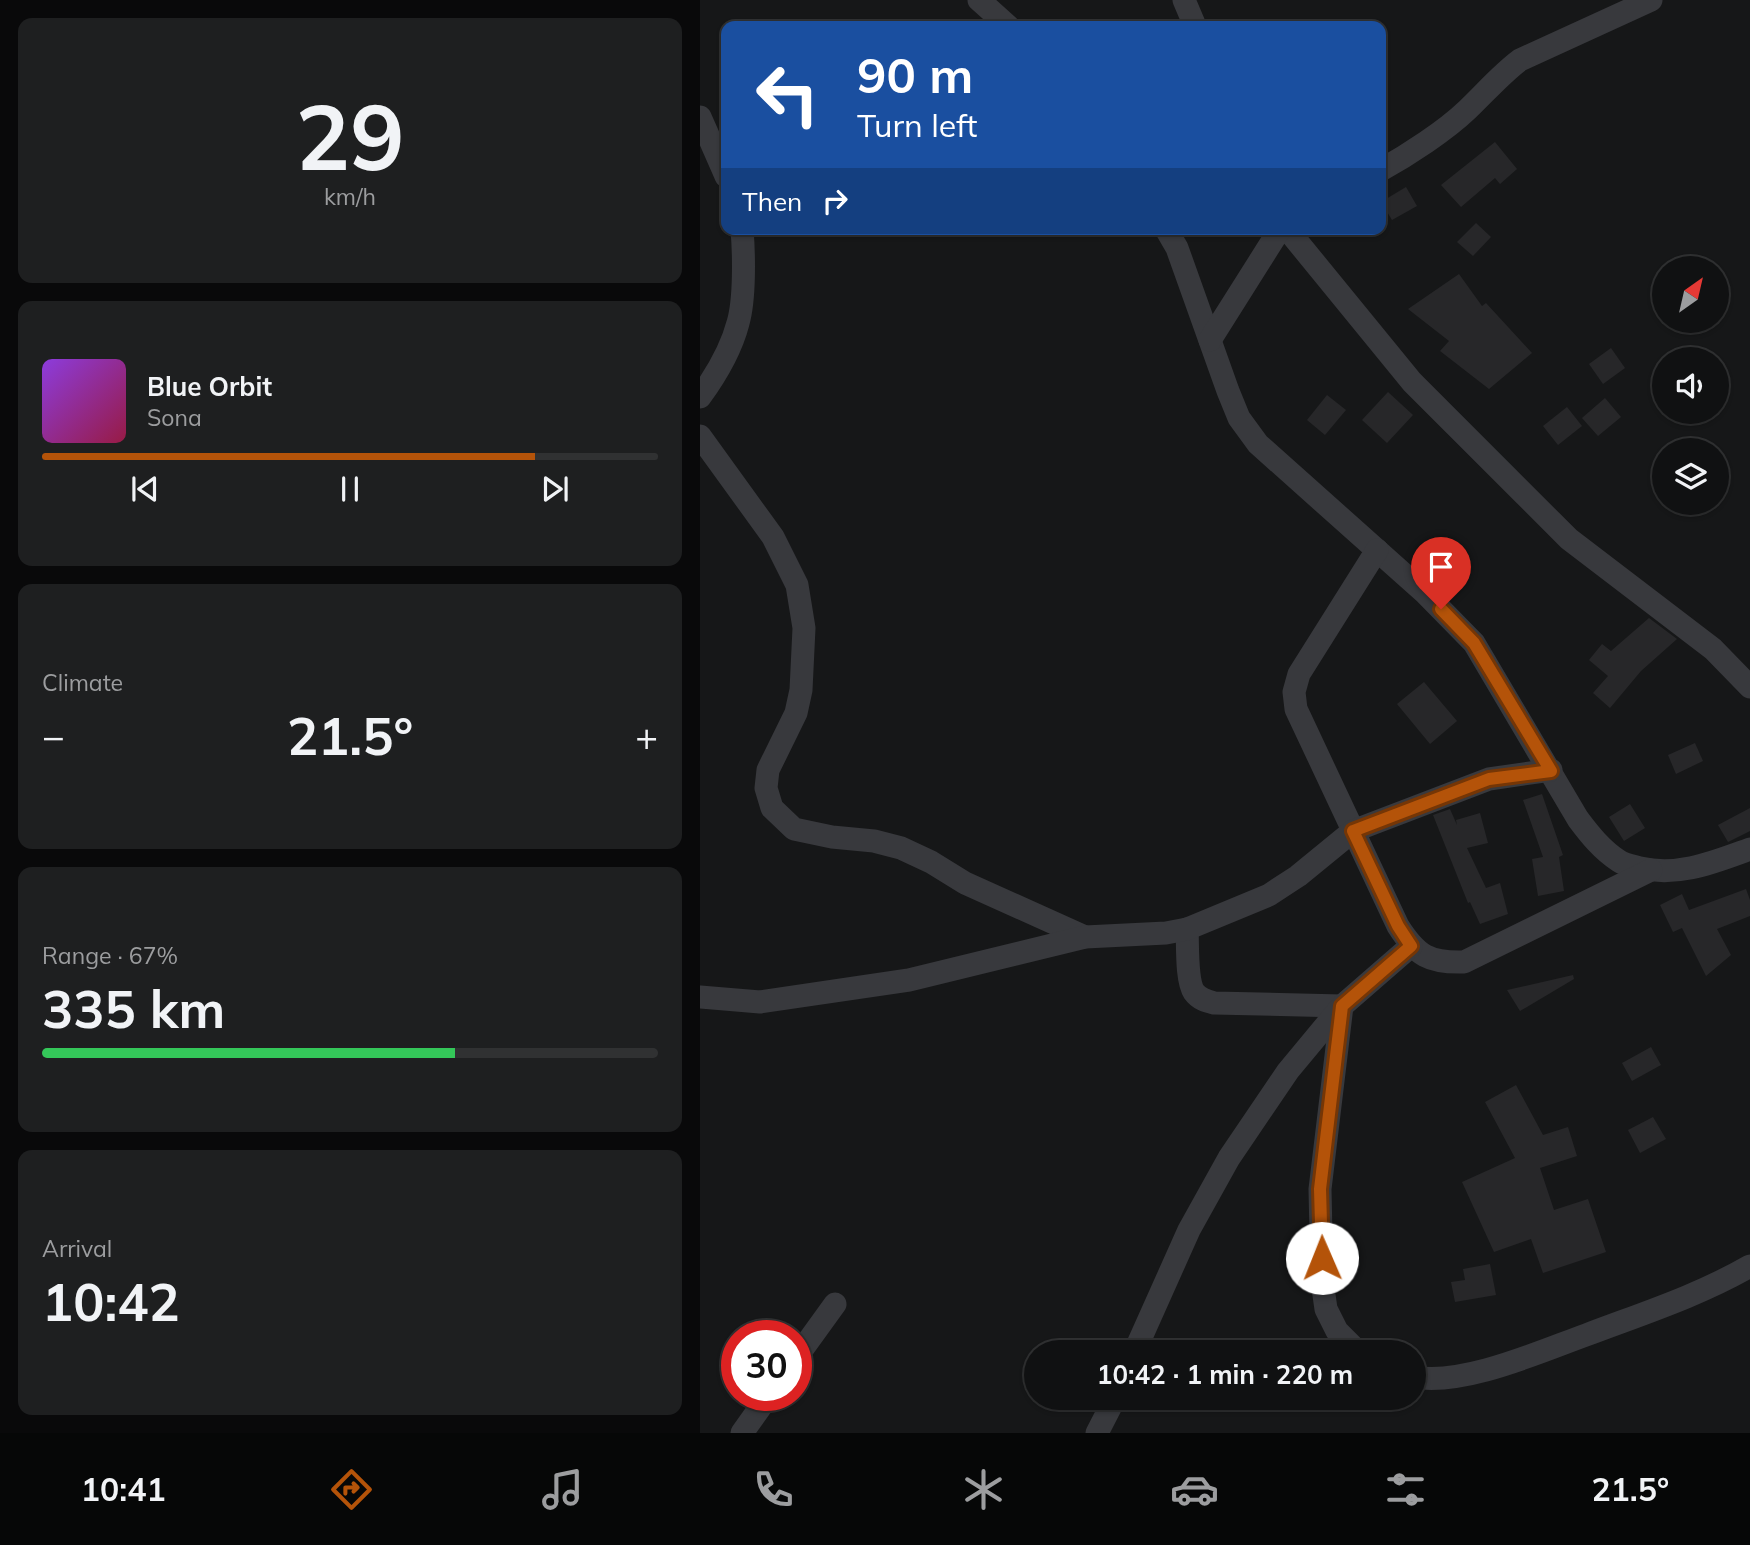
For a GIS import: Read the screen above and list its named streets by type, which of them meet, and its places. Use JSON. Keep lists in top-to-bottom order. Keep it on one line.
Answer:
{"north":"top right","page":{"tile":[["29","km/h"],"Climate",["Range · 67%","335 km"],["Arrival","10:42"]],"turn":["90 m","Turn left"],"then":"Then","song":["Blue Orbit","Sona"],"heat":["−","21.5°","+"],"limit":"30","trip":"10:42 · 1 min · 220 m","tabs":["10:41","21.5°"]}}
